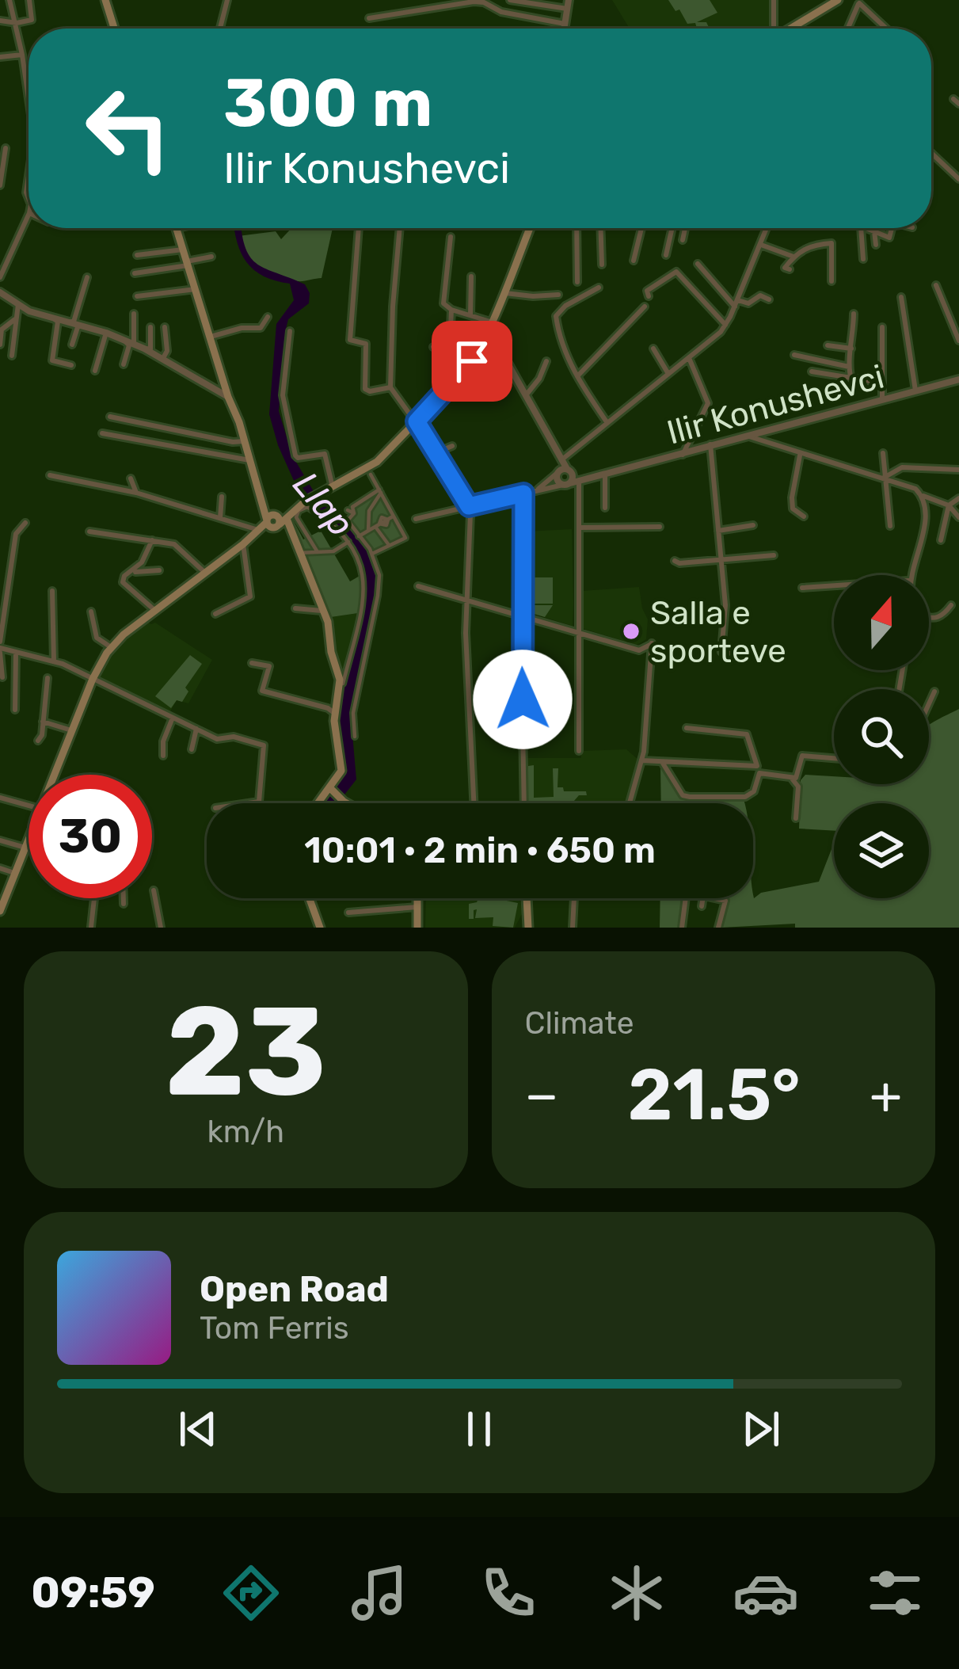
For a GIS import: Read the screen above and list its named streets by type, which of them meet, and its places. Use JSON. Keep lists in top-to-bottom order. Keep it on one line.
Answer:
{"streets":{"street":["Ilir Konushevci"]},"water":["Llap"],"places":["Salla e sporteve"],"north":"top","page":{"turn":["300 m","Ilir Konushevci"],"limit":"30","trip":"10:01 · 2 min · 650 m","tile":[["23","km/h"],"Climate"],"heat":["−","21.5°","+"],"song":["Open Road","Tom Ferris"],"tabs":"09:59"}}
